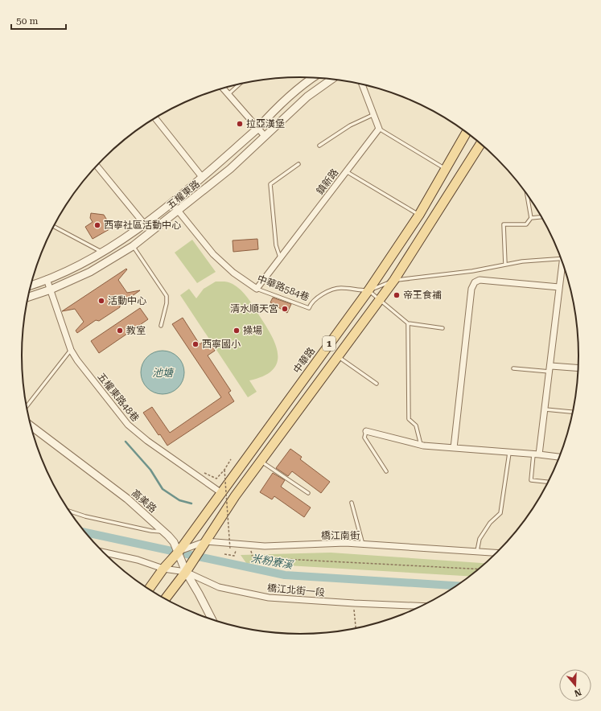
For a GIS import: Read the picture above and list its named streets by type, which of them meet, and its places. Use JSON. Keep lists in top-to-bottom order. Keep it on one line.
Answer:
{"streets":{"main road":["1","中華路"],"street":["鎮新路","五權東路","中華路584巷","五權東路48巷","高美路","橋江南街","橋江北街一段"]},"crossings":[["鎮新路","中華路584巷"],["五權東路","中華路584巷"],["五權東路","五權東路48巷"],["中華路584巷","1"],["中華路584巷","中華路"],["1","中華路"],["1","高美路"],["1","橋江南街"],["1","橋江北街一段"],["中華路","五權東路48巷"],["中華路","高美路"],["中華路","橋江南街"],["高美路","橋江南街"],["高美路","橋江北街一段"]],"water":["池塘","米粉寮溪"],"places":["拉亞漢堡","西寧社區活動中心","帝王食補","活動中心","清水順天宮","教室","操場","西寧國小"],"scale_bar":"50 m","north":"bottom"}
